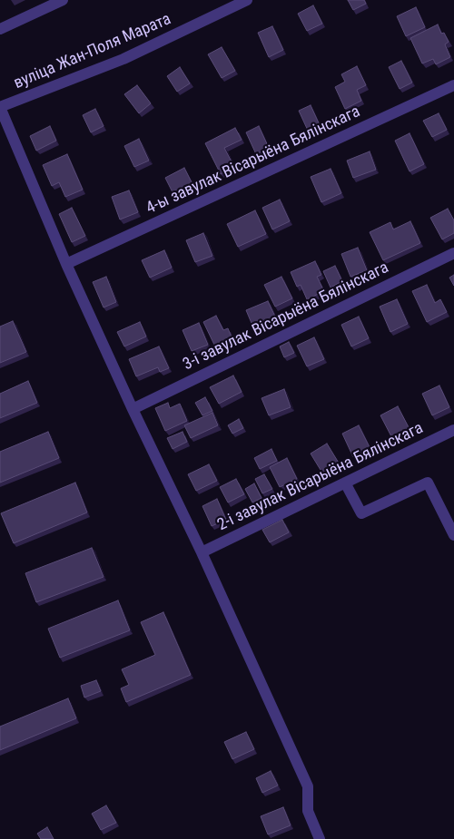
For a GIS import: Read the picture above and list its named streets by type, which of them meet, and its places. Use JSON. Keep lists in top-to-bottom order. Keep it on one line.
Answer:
{"streets":{"street":["вуліца Жан-Поля Марата","4-ы завулак Вісарыёна Бялінскага","3-і завулак Вісарыёна Бялінскага","2-і завулак Вісарыёна Бялінскага"]}}
